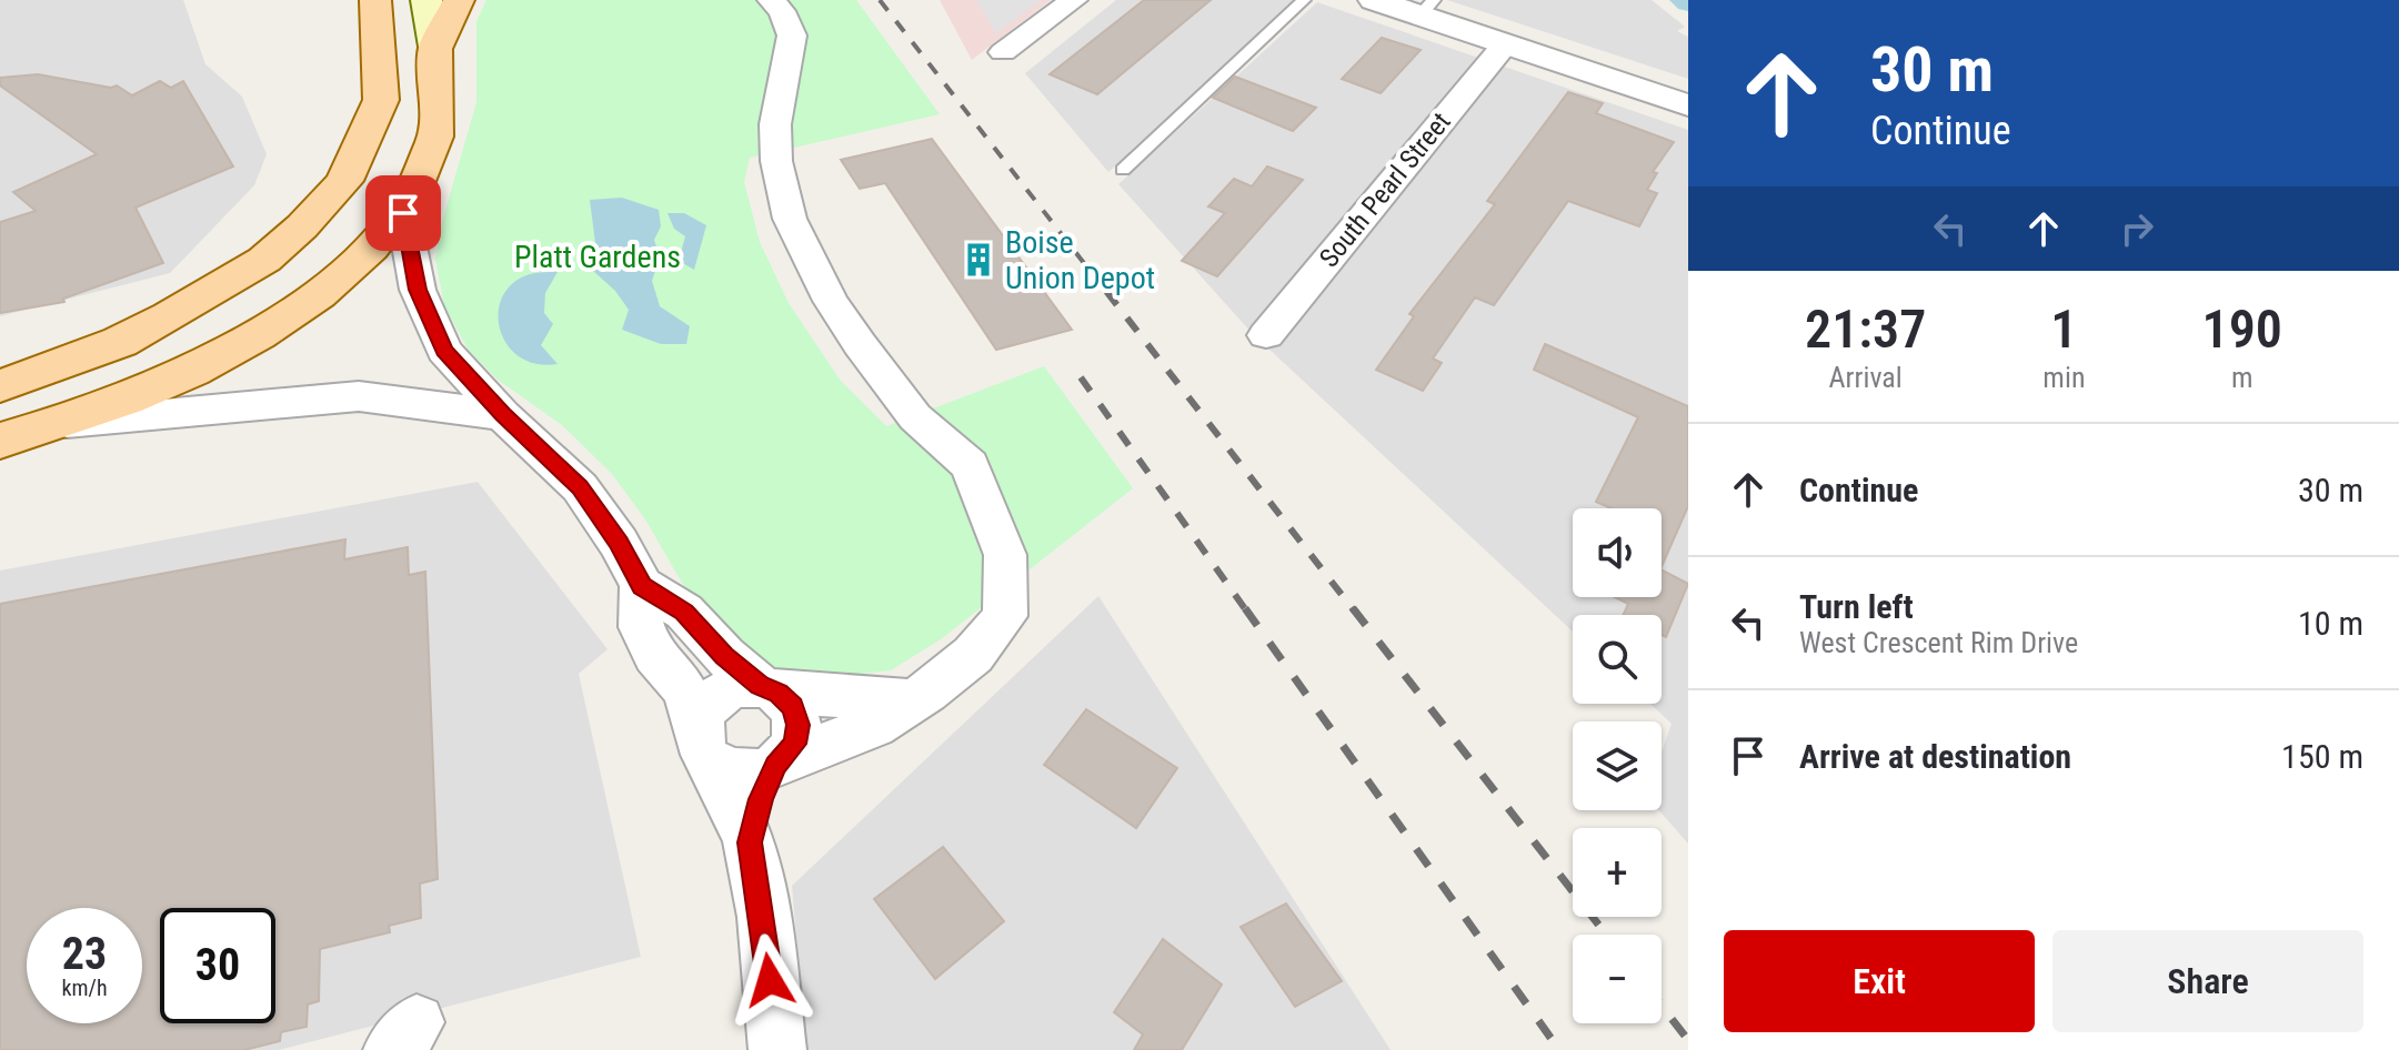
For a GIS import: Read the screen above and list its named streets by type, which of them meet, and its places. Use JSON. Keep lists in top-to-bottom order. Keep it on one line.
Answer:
{"streets":{"street":["South Pearl Street"]},"parks":["Platt Gardens"],"places":{"building":["Boise Union Depot"]},"page":{"turn":["30 m","Continue"],"eta":["21:37","Arrival","1","min","190","m"],"list":[{"name":"Continue","value":"30 m"},{"name":"Turn left","note":"West Crescent Rim Drive","value":"10 m"},{"name":"Arrive at destination","value":"150 m"}],"map_buttons":["+","−"],"speed":"23 km/h","limit":"30","buttons":["Exit","Share"]}}
